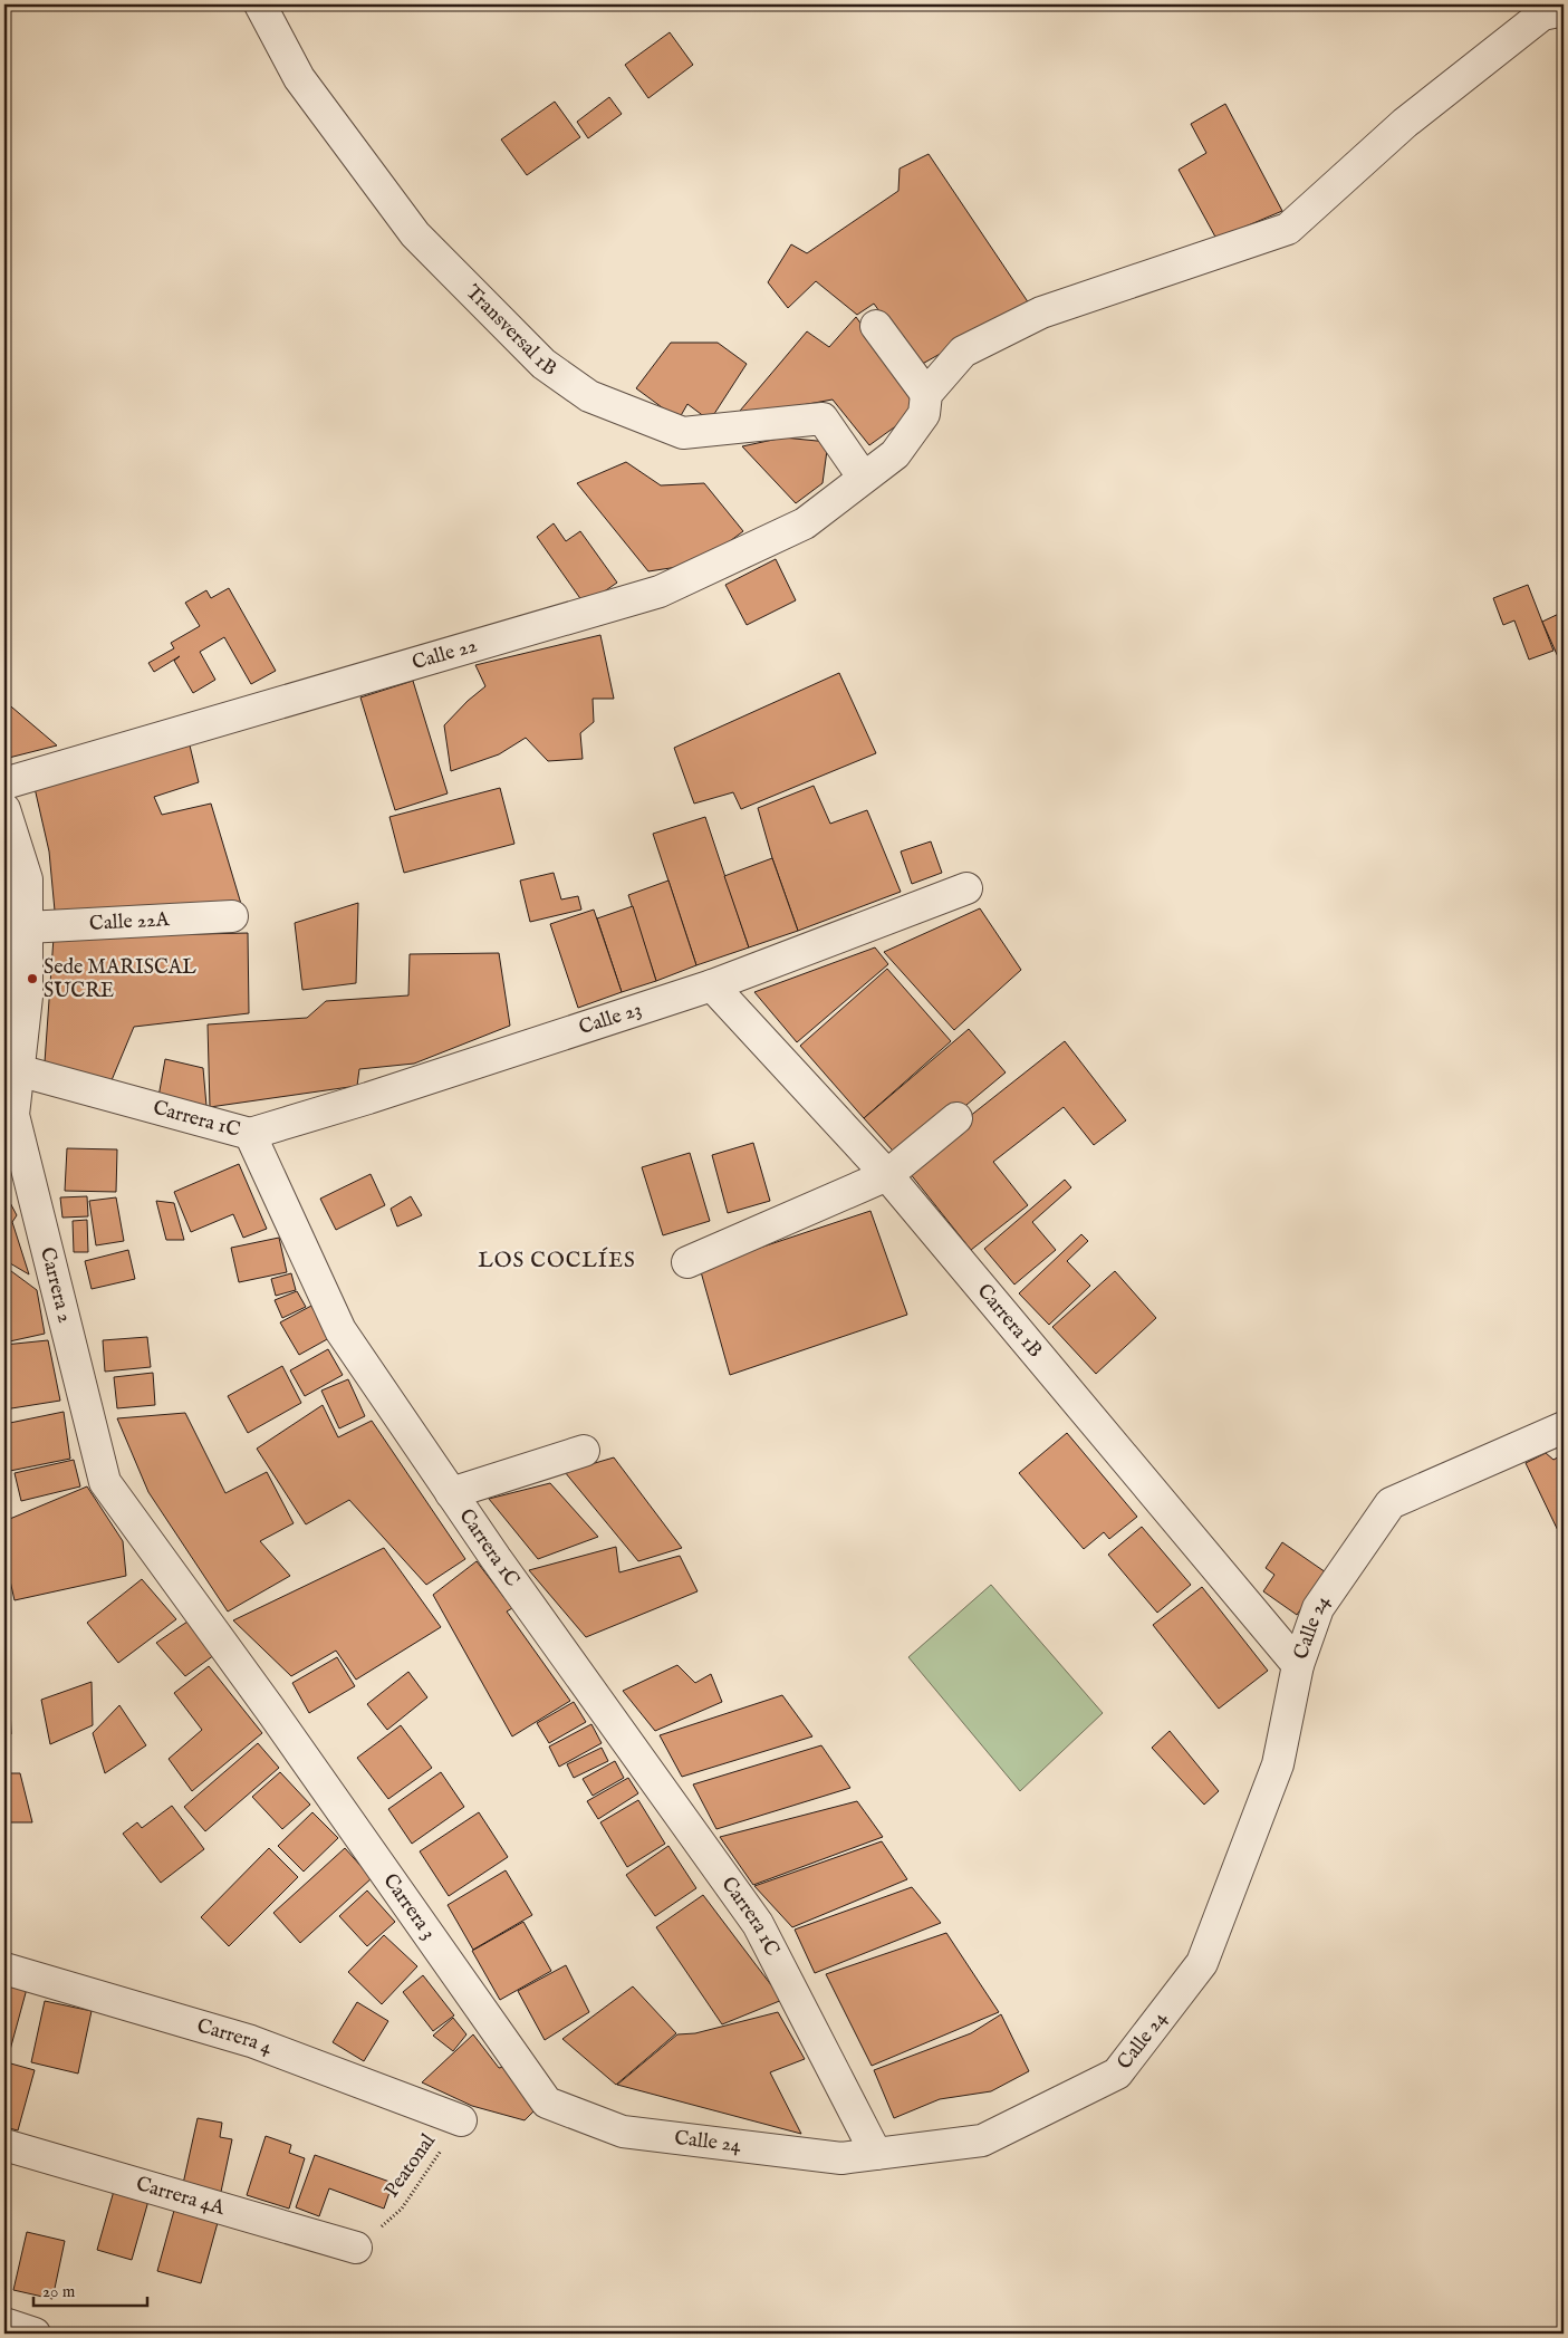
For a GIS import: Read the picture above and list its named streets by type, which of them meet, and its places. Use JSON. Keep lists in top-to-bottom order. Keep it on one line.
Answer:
{"streets":{"street":["Transversal 1B","Calle 22","Calle 22A","Calle 23","Carrera 1C","Carrera 2","Carrera 1B","Calle 24","Carrera 3","Carrera 4","Carrera 4A"],"path":["Peatonal"]},"crossings":[["Transversal 1B","Calle 22"],["Calle 22A","Carrera 2"],["Calle 23","Carrera 1C"],["Calle 23","Carrera 1B"],["Carrera 1C","Carrera 2"],["Carrera 1C","Calle 24"],["Carrera 2","Carrera 3"],["Carrera 1B","Calle 24"],["Calle 24","Carrera 3"],["Carrera 4","Peatonal"],["Peatonal","Carrera 4A"]],"districts":["LOS COCLÍES"],"places":["Sede MARISCAL SUCRE"],"scale_bar":"20 m"}
